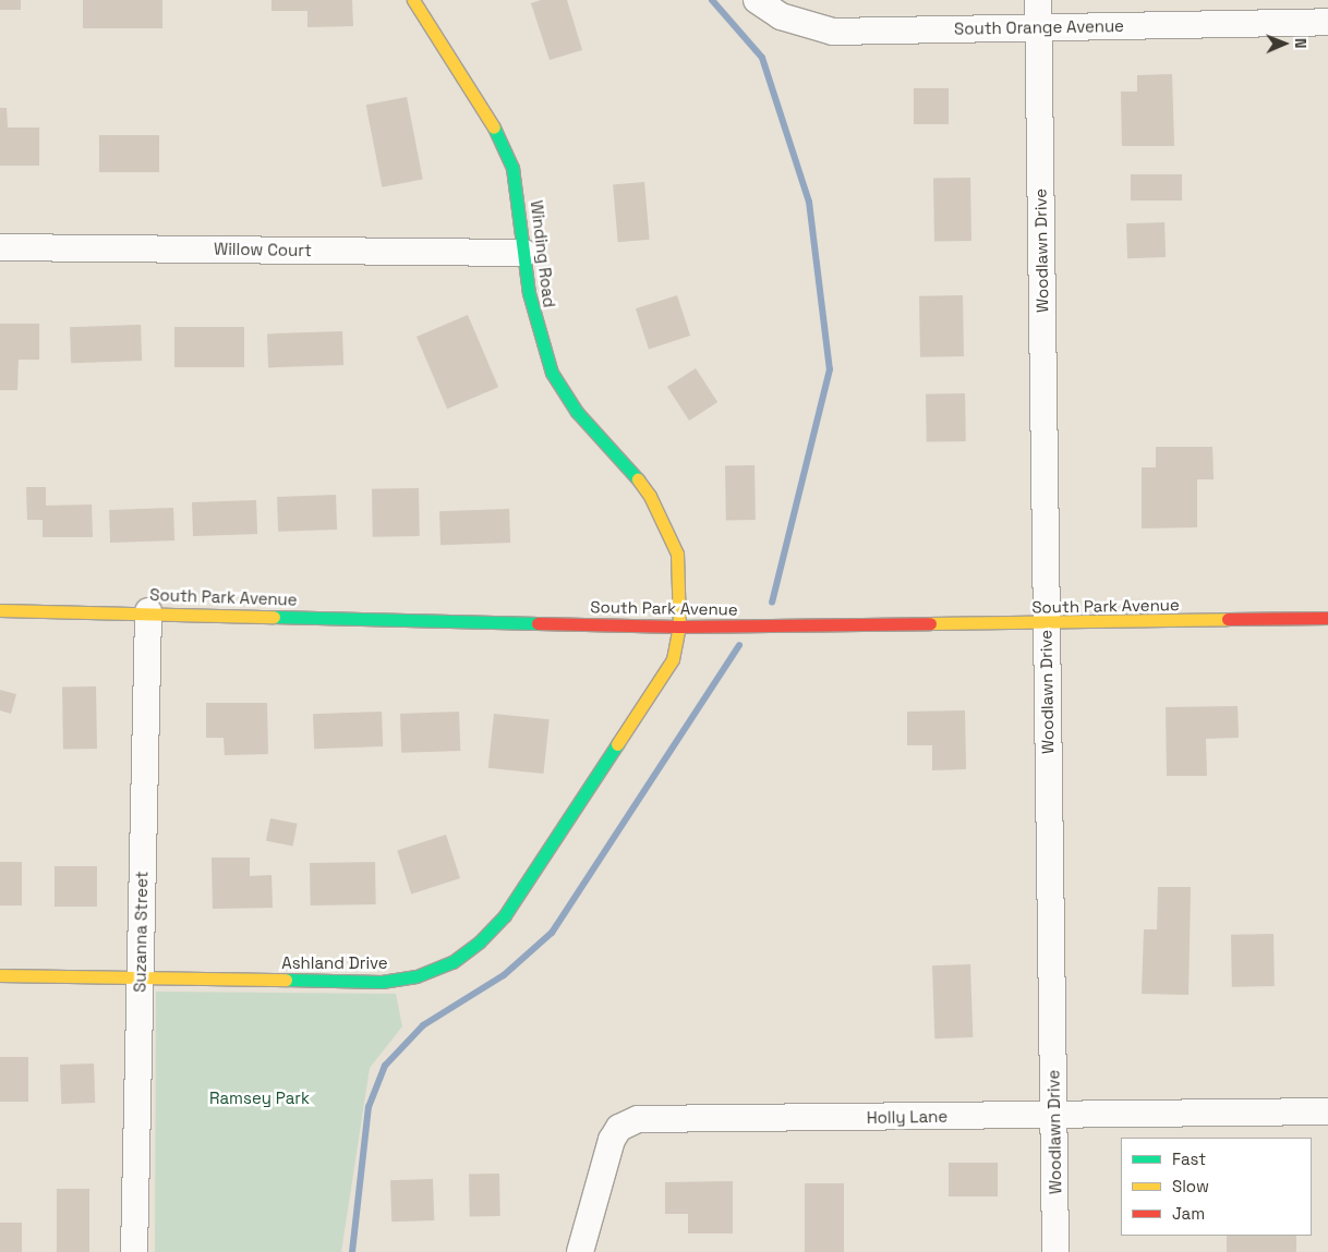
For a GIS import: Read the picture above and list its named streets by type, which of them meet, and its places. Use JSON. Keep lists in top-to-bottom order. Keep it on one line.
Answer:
{"streets":{"street":["South Orange Avenue","Willow Court","Woodlawn Drive","Winding Road","South Park Avenue","Suzanna Street","Ashland Drive","Holly Lane"]},"crossings":[["South Orange Avenue","Woodlawn Drive"],["Willow Court","Winding Road"],["Woodlawn Drive","South Park Avenue"],["Woodlawn Drive","Holly Lane"],["Winding Road","South Park Avenue"],["Winding Road","Ashland Drive"],["South Park Avenue","Suzanna Street"],["South Park Avenue","Ashland Drive"],["Suzanna Street","Ashland Drive"]],"parks":["Ramsey Park"],"legend":["Fast","Slow","Jam"],"north":"right"}
